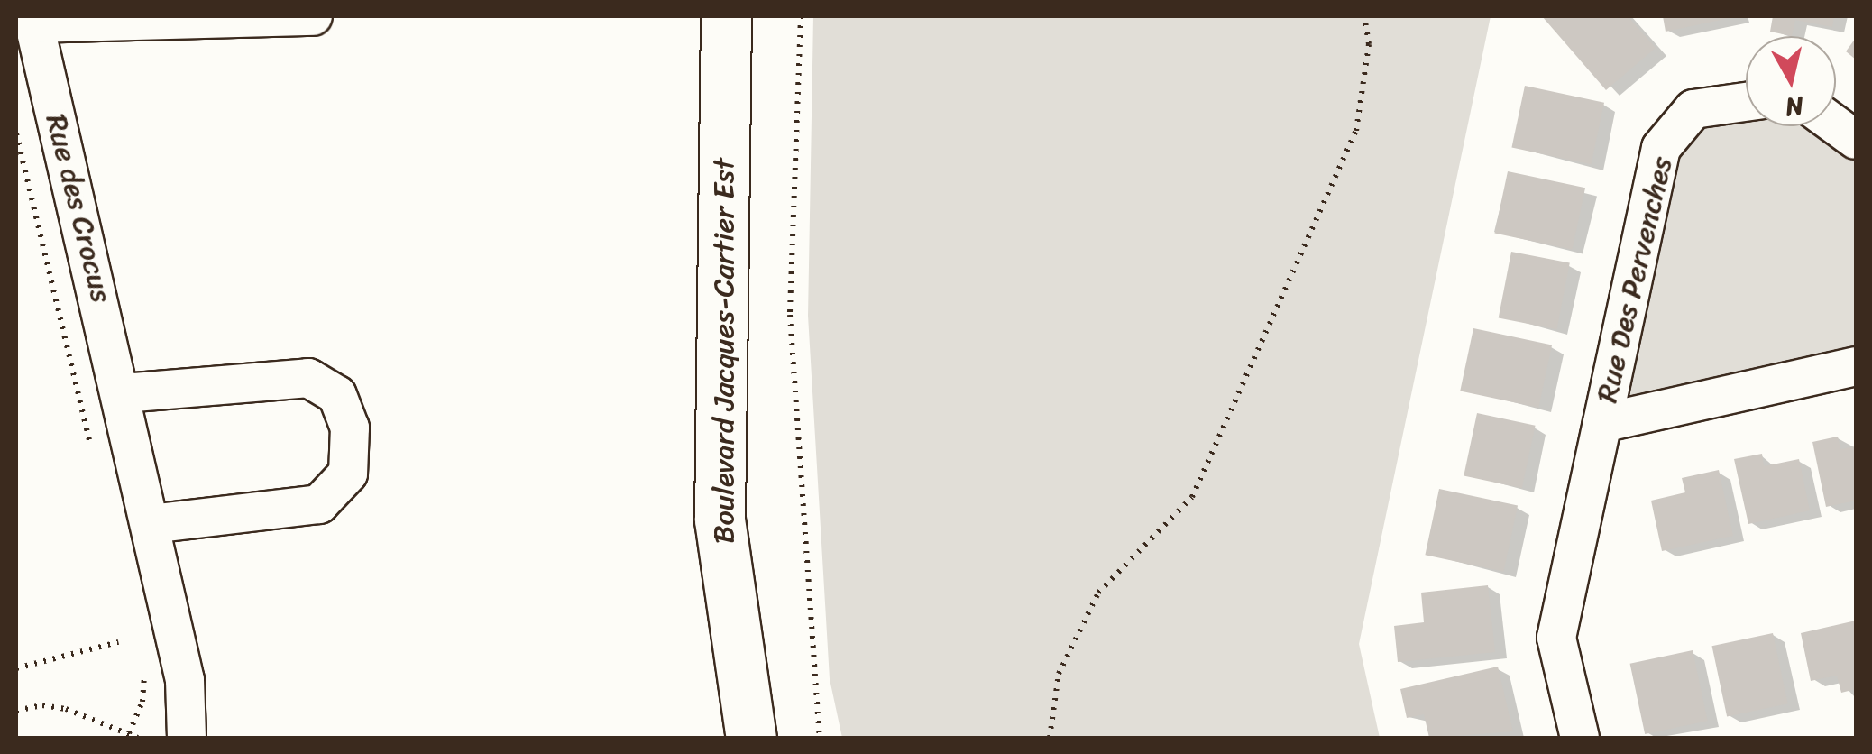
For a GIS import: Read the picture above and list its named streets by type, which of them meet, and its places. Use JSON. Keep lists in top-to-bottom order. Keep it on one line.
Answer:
{"streets":{"main road":["Boulevard Jacques-Cartier Est"],"street":["Rue des Crocus","Rue Des Pervenches"]},"north":"bottom"}
